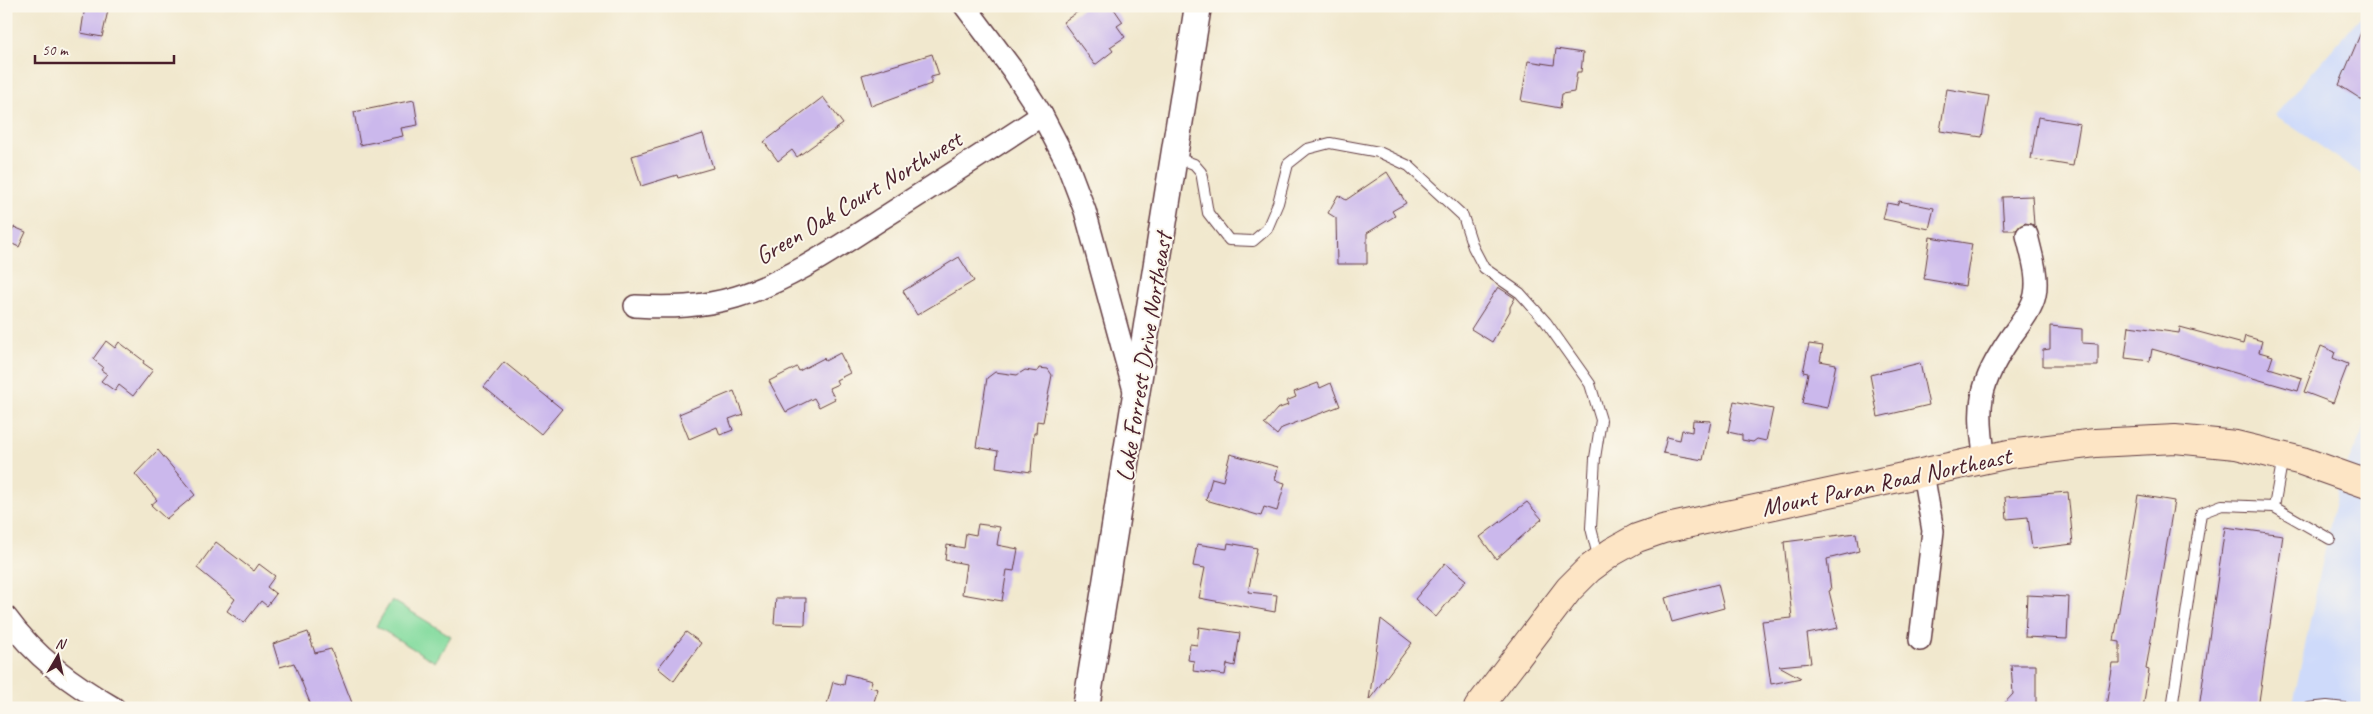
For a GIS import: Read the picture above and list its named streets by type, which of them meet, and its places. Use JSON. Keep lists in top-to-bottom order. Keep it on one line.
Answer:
{"streets":{"main road":["Mount Paran Road Northeast"],"street":["Green Oak Court Northwest","Lake Forrest Drive Northeast"]},"scale_bar":"50 m","north":"top"}
